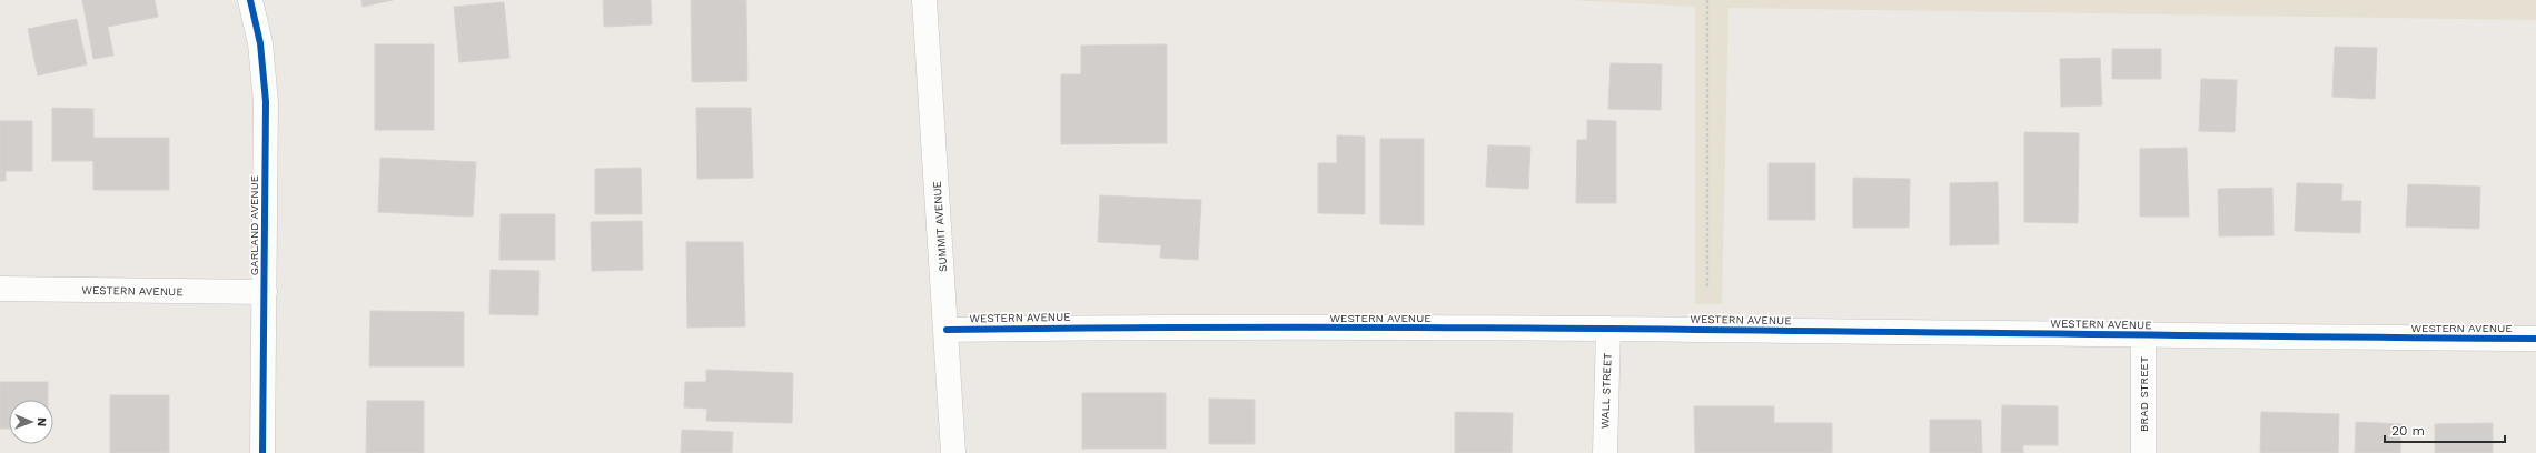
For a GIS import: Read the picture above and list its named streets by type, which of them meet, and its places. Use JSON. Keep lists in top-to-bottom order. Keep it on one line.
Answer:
{"streets":{"street":["GARLAND AVENUE","SUMMIT AVENUE","WESTERN AVENUE","WALL STREET","BRAD STREET"]},"crossings":[["GARLAND AVENUE","WESTERN AVENUE"],["SUMMIT AVENUE","WESTERN AVENUE"],["WESTERN AVENUE","WALL STREET"],["WESTERN AVENUE","BRAD STREET"]],"scale_bar":"20 m","north":"right"}
